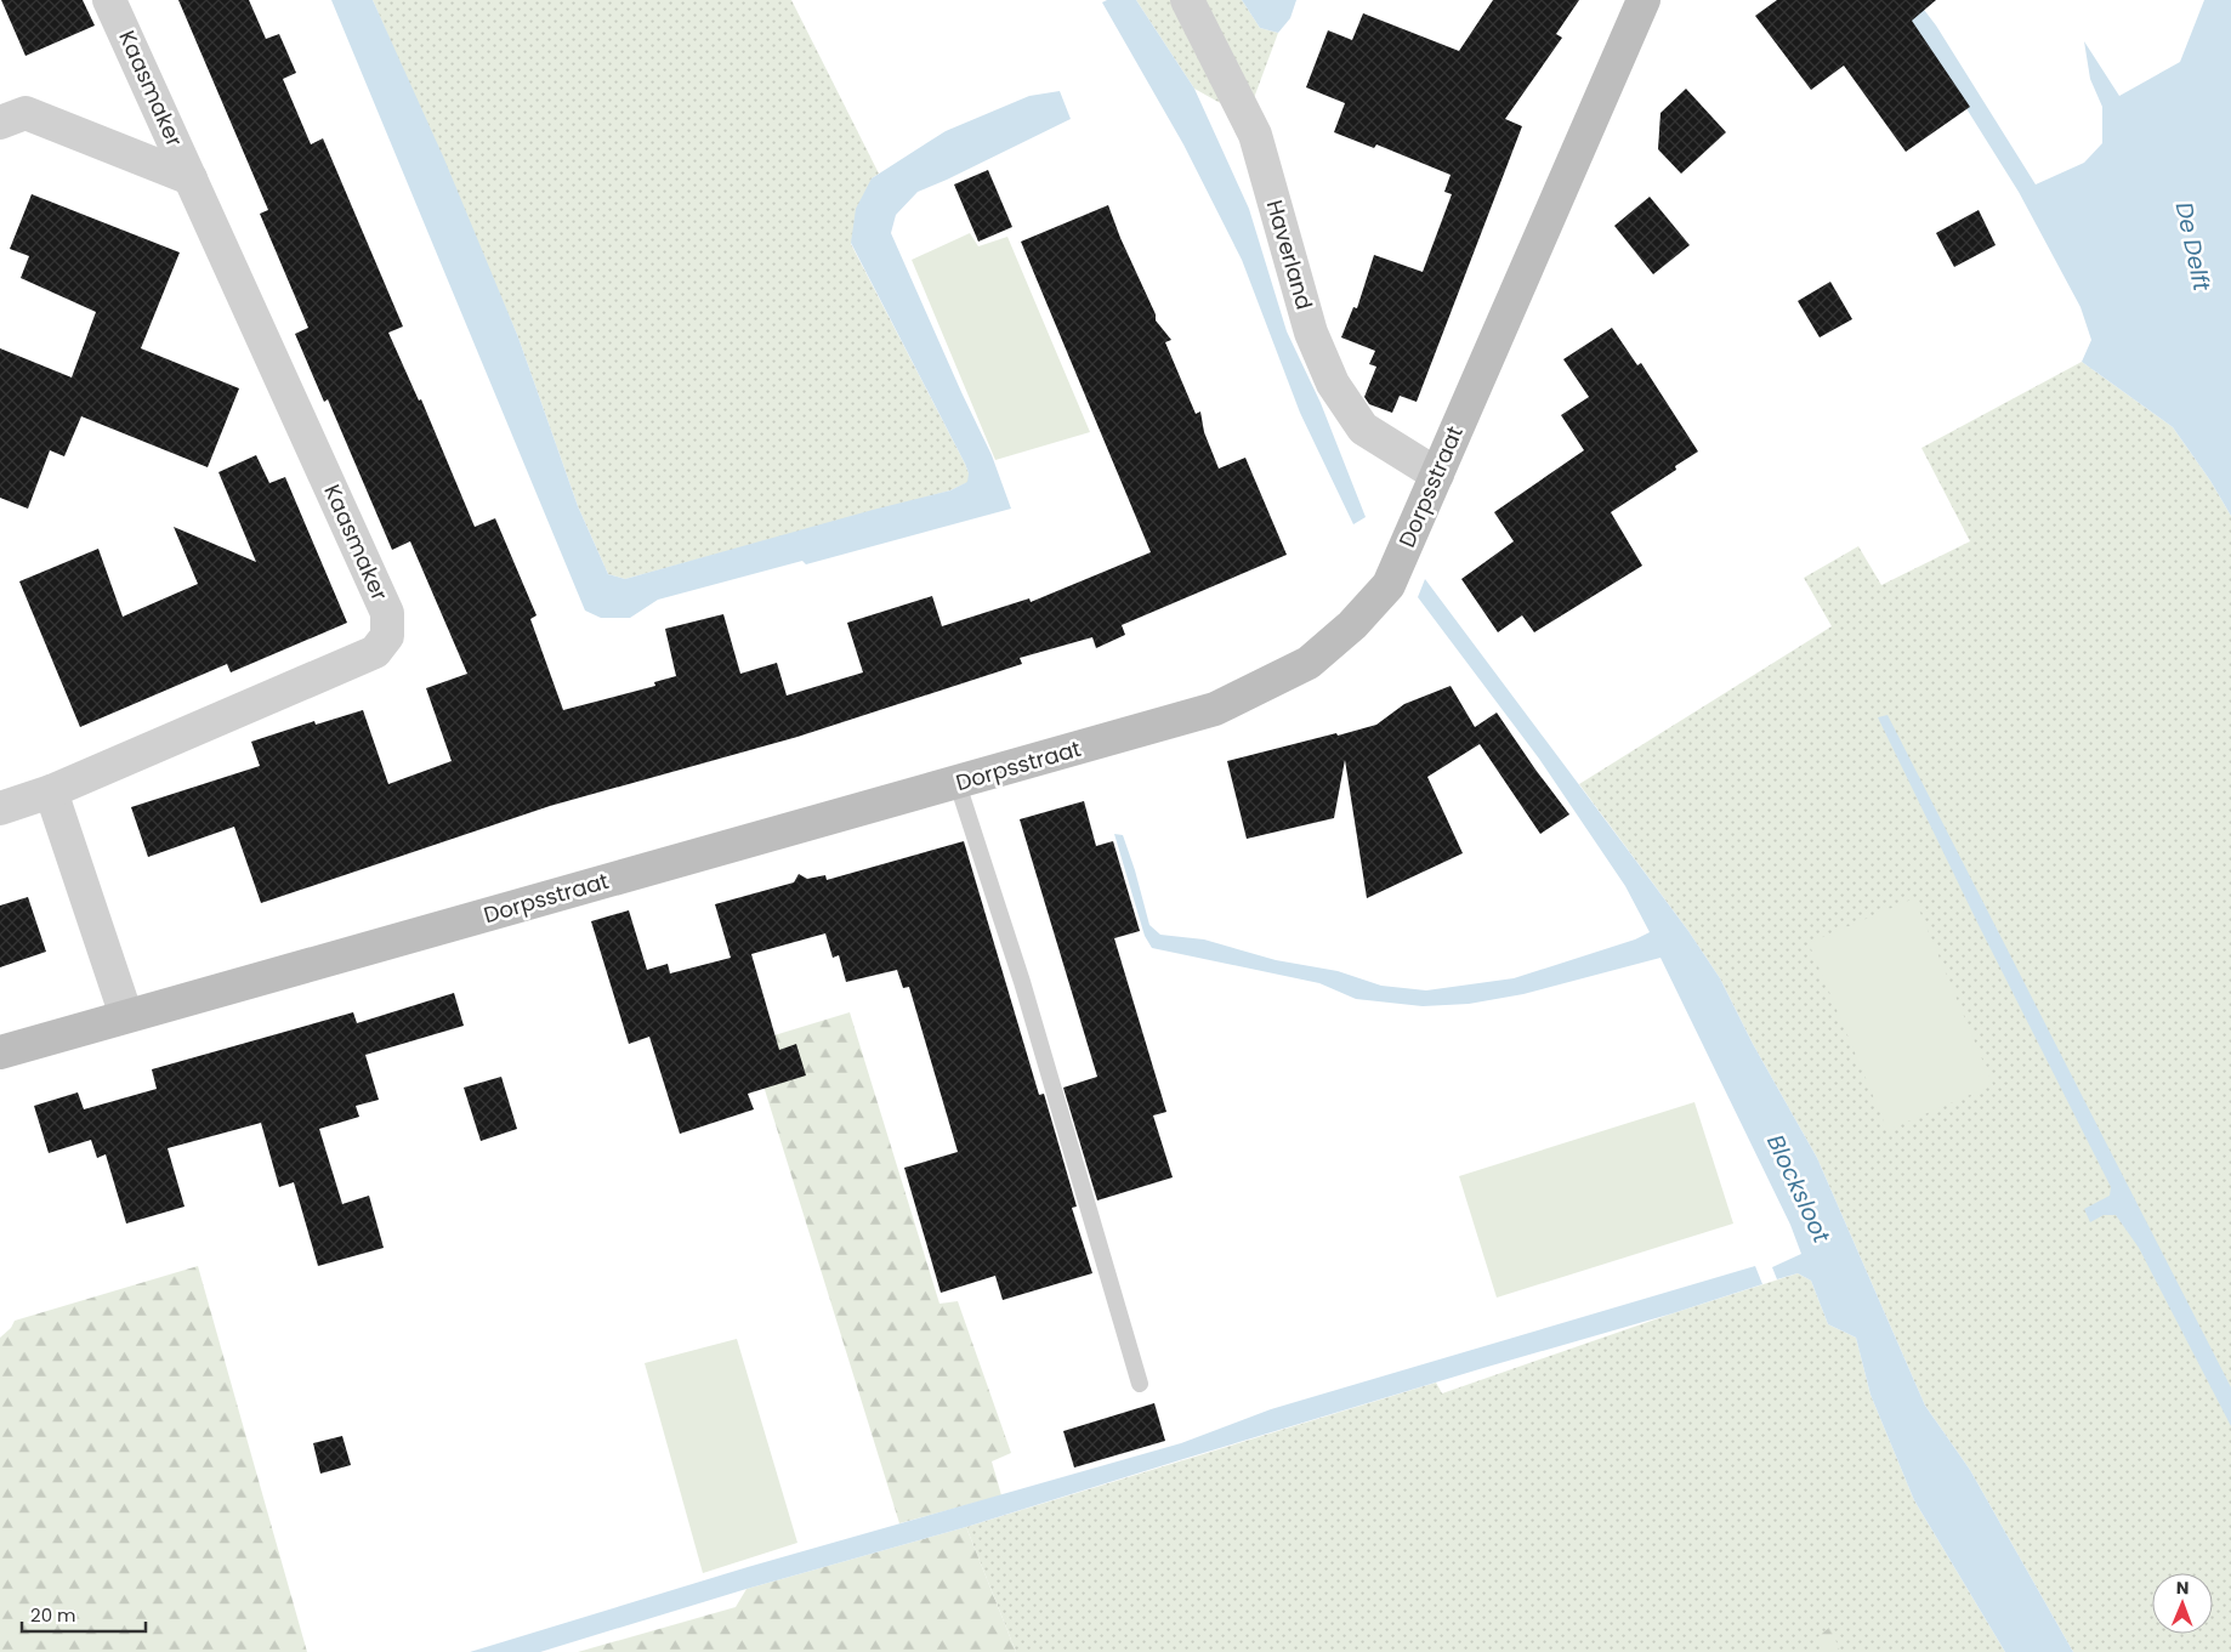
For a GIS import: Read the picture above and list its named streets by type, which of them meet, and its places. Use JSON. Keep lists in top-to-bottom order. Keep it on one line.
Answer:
{"streets":{"street":["Kaasmaker","Haverland","Dorpsstraat"]},"crossings":[["Haverland","Dorpsstraat"]],"water":["De Delft","Blocksloot"],"scale_bar":"20 m","north":"top"}
